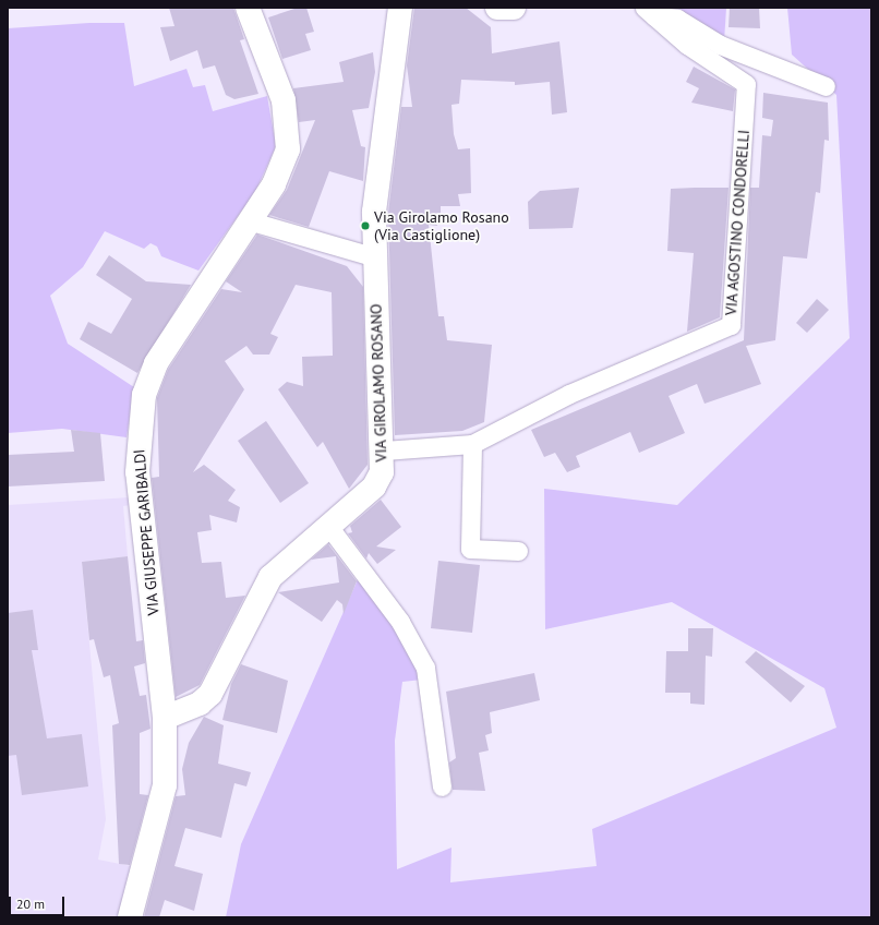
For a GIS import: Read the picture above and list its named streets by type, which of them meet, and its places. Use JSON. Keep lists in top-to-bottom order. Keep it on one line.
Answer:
{"streets":{"main road":["VIA GIROLAMO ROSANO","VIA GIUSEPPE GARIBALDI"],"street":["VIA AGOSTINO CONDORELLI"]},"crossings":[["VIA AGOSTINO CONDORELLI","VIA GIROLAMO ROSANO"],["VIA GIROLAMO ROSANO","VIA GIUSEPPE GARIBALDI"]],"places":["Via Girolamo Rosano (Via Castiglione)"],"scale_bar":"20 m"}
